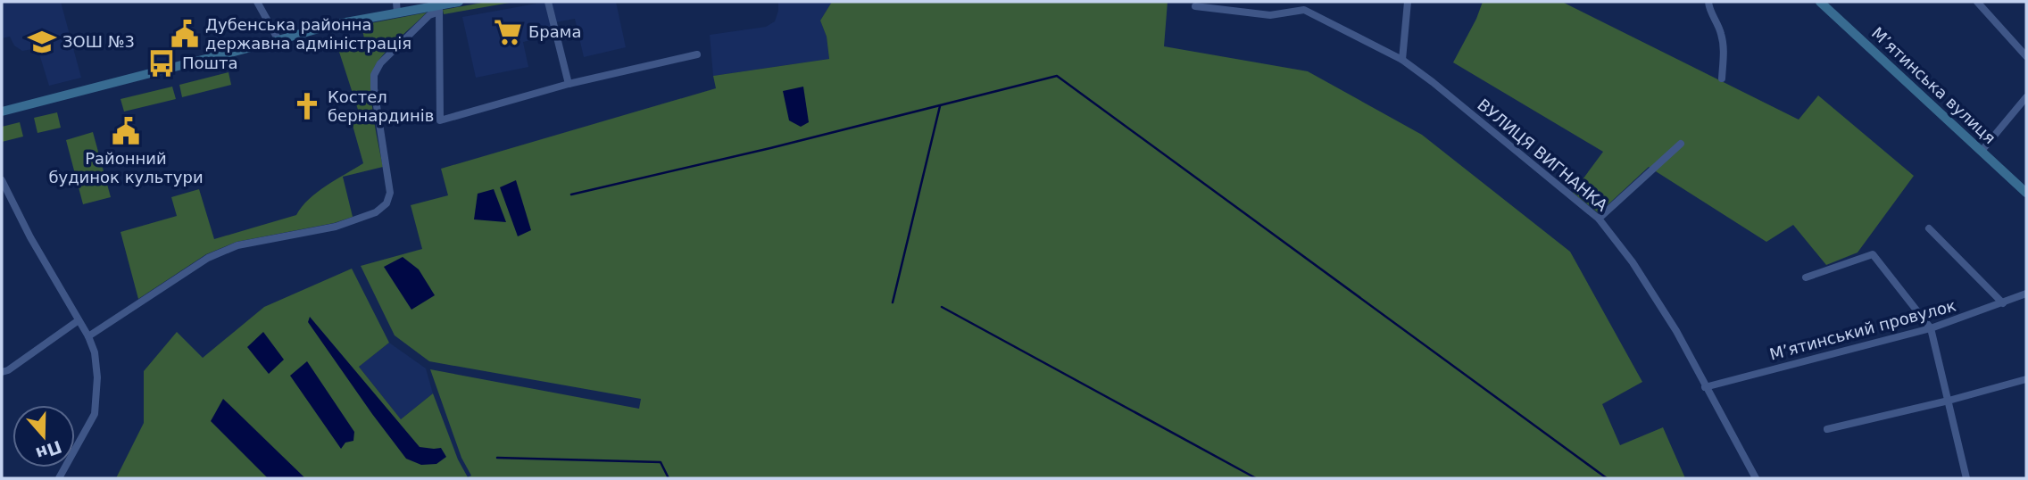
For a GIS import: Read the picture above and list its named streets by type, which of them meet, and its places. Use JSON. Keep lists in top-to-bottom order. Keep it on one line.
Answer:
{"streets":{"main road":["Мʼятинська вулиця"],"street":["ВУЛИЦЯ ВИГНАНКА","Мʼятинський провулок"]},"crossings":[["ВУЛИЦЯ ВИГНАНКА","Мʼятинський провулок"]],"places":{"supermarket":["Брама"],"public building":["Дубенська районна державна адміністрація","Районний будинок культури"],"school or university":["ЗОШ №3"],"bus stop":["Пошта"],"church":["Костел бернардинів"]},"north":"bottom"}
